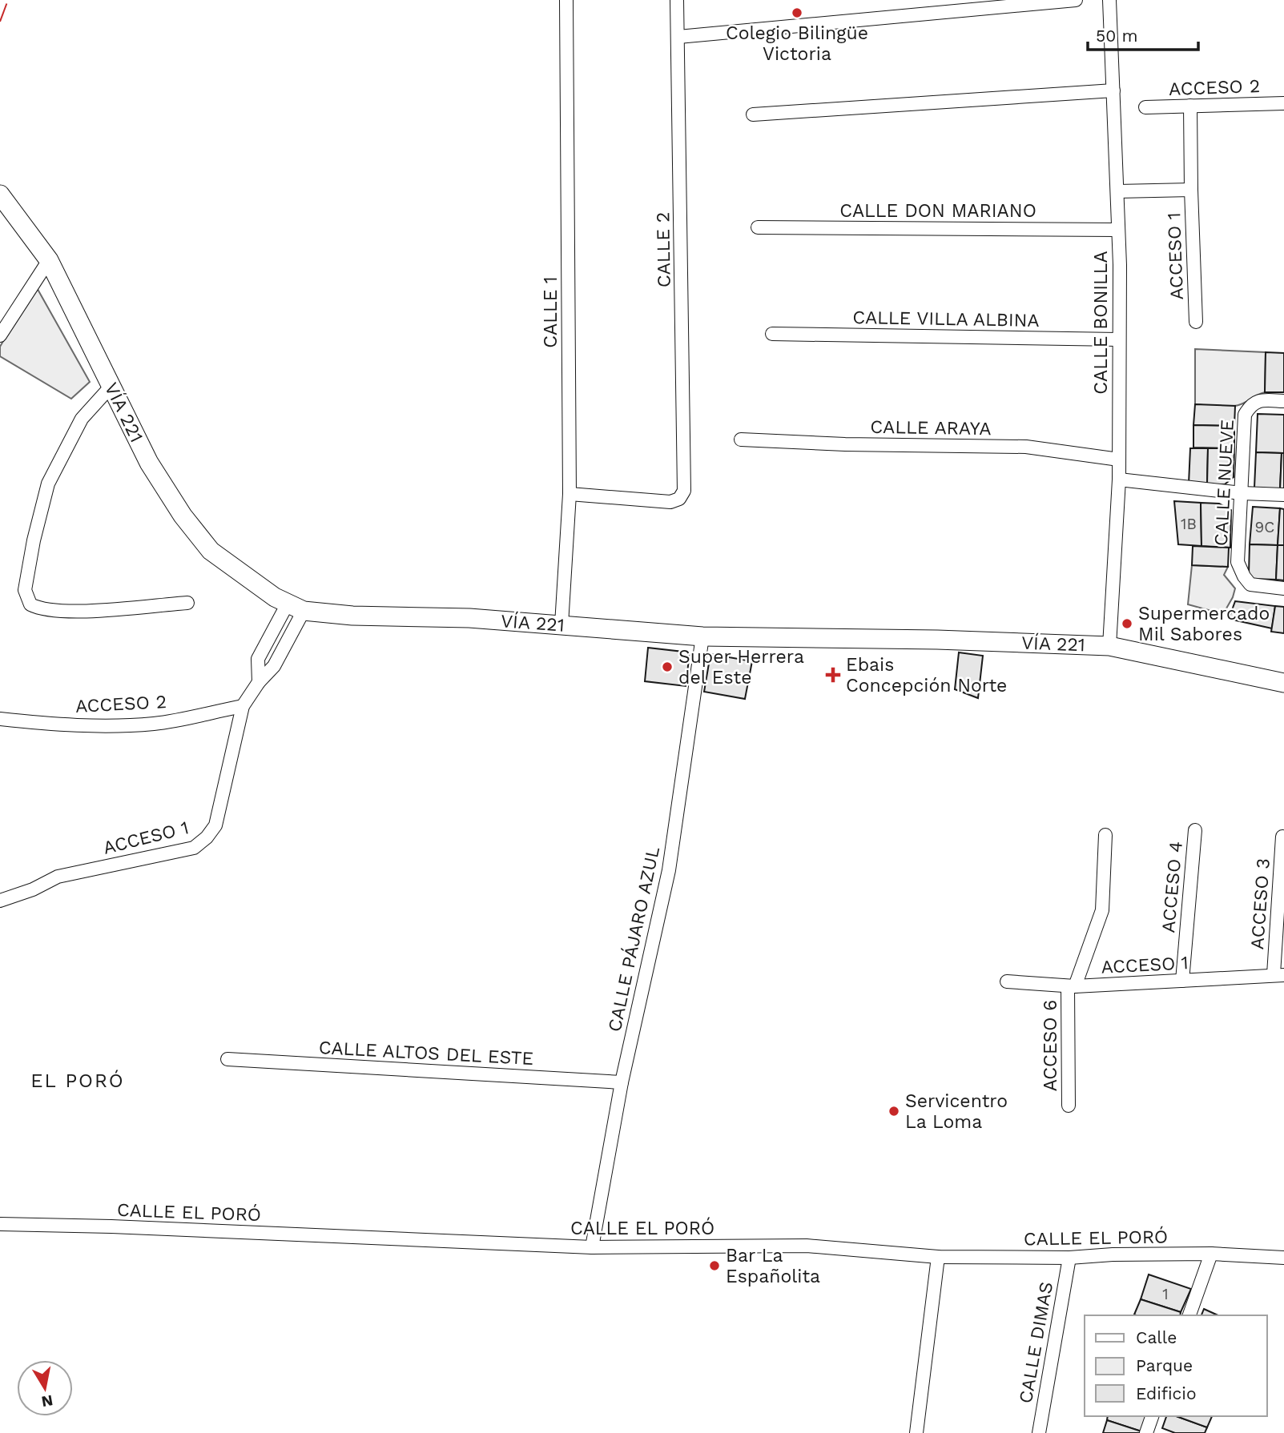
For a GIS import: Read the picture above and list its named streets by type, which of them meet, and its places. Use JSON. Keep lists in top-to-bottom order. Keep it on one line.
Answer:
{"streets":{"main road":["VÍA 221"],"street":["ACCESO 2","CALLE DON MARIANO","CALLE 2","ACCESO 1","CALLE 1","CALLE VILLA ALBINA","CALLE BONILLA","CALLE ARAYA","CALLE NUEVE","ACCESO 4","ACCESO 3","CALLE PÁJARO AZUL","ACCESO 6","CALLE ALTOS DEL ESTE","CALLE EL PORÓ","CALLE DIMAS"]},"crossings":[["ACCESO 2","ACCESO 1"],["CALLE DON MARIANO","CALLE BONILLA"],["CALLE 2","CALLE 1"],["ACCESO 1","CALLE BONILLA"],["ACCESO 1","VÍA 221"],["ACCESO 1","ACCESO 4"],["ACCESO 1","ACCESO 3"],["ACCESO 1","ACCESO 6"],["CALLE 1","VÍA 221"],["CALLE VILLA ALBINA","CALLE BONILLA"],["CALLE BONILLA","VÍA 221"],["CALLE BONILLA","CALLE ARAYA"],["VÍA 221","CALLE PÁJARO AZUL"],["CALLE PÁJARO AZUL","CALLE ALTOS DEL ESTE"],["CALLE PÁJARO AZUL","CALLE EL PORÓ"],["CALLE EL PORÓ","CALLE DIMAS"]],"districts":["EL PORÓ"],"places":{"other":["Colegio Bilingüe Victoria","Supermercado Mil Sabores","Super Herrera del Este","Servicentro La Loma","Bar La Españolita"],"health":["Ebais Concepción Norte"]},"house_numbers":["1B","9C","1"],"legend":["Calle","Parque","Edificio"],"scale_bar":"50 m","north":"bottom"}
